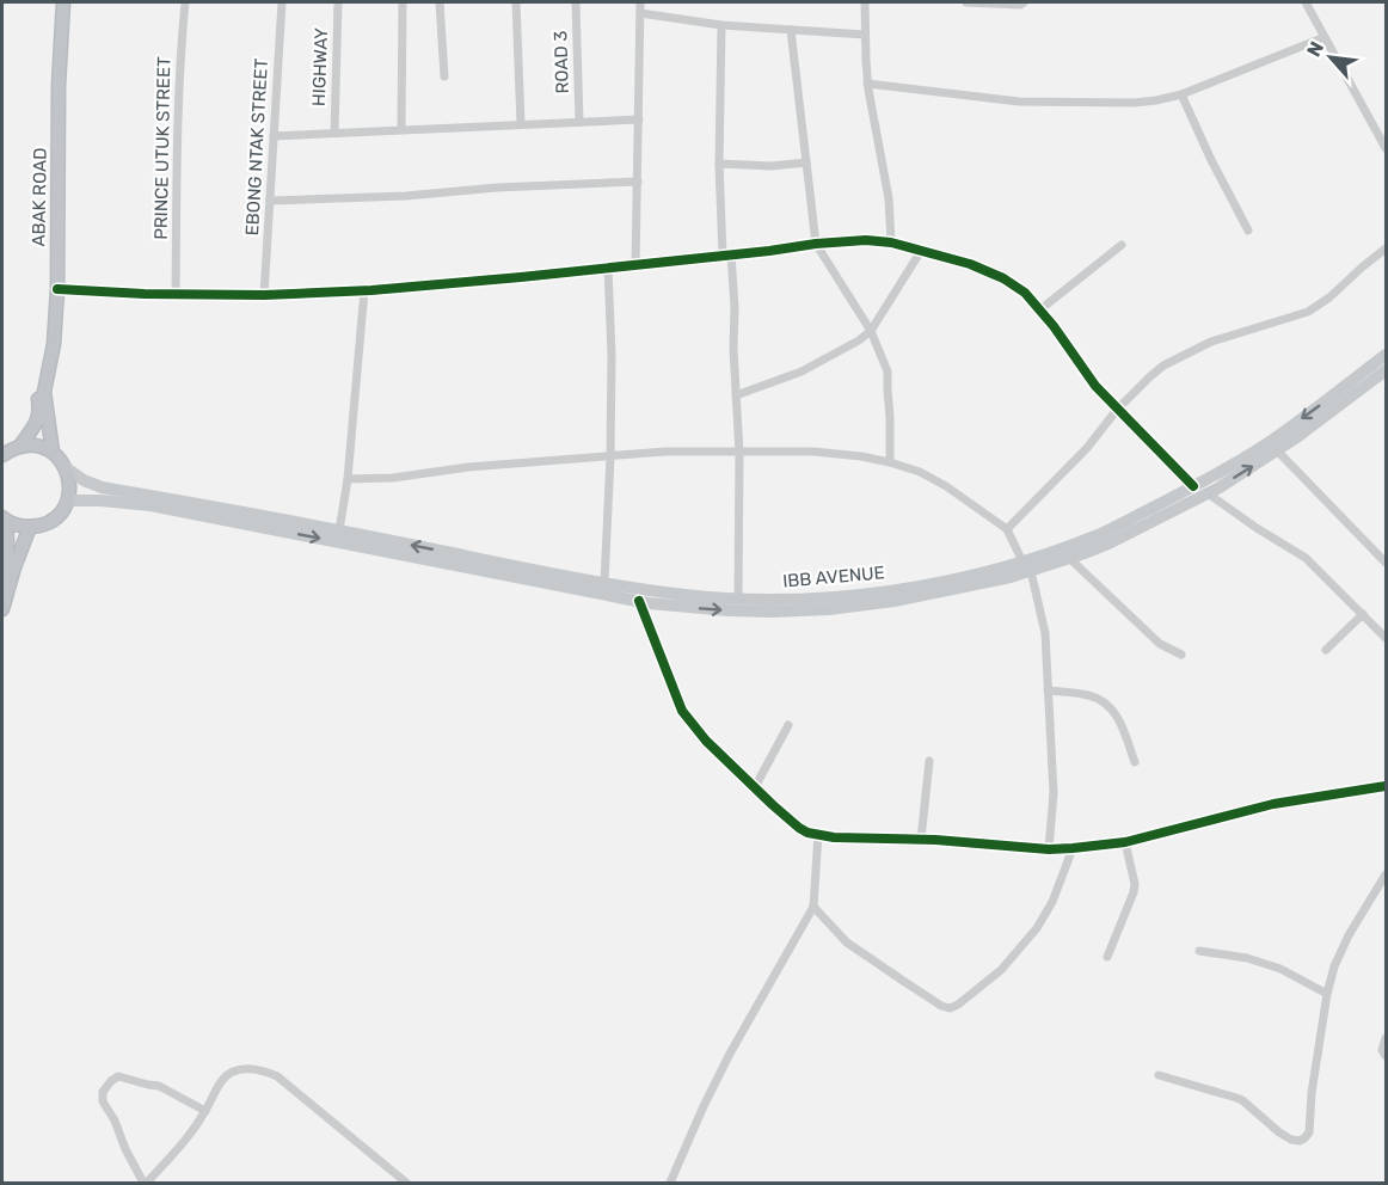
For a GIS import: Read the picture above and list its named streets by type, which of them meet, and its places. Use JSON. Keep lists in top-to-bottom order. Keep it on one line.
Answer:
{"streets":{"highway":["ABAK ROAD"],"main road":["IBB AVENUE"],"street":["ROAD 3","HIGHWAY","EBONG NTAK STREET","PRINCE UTUK STREET"]},"north":"top left"}
